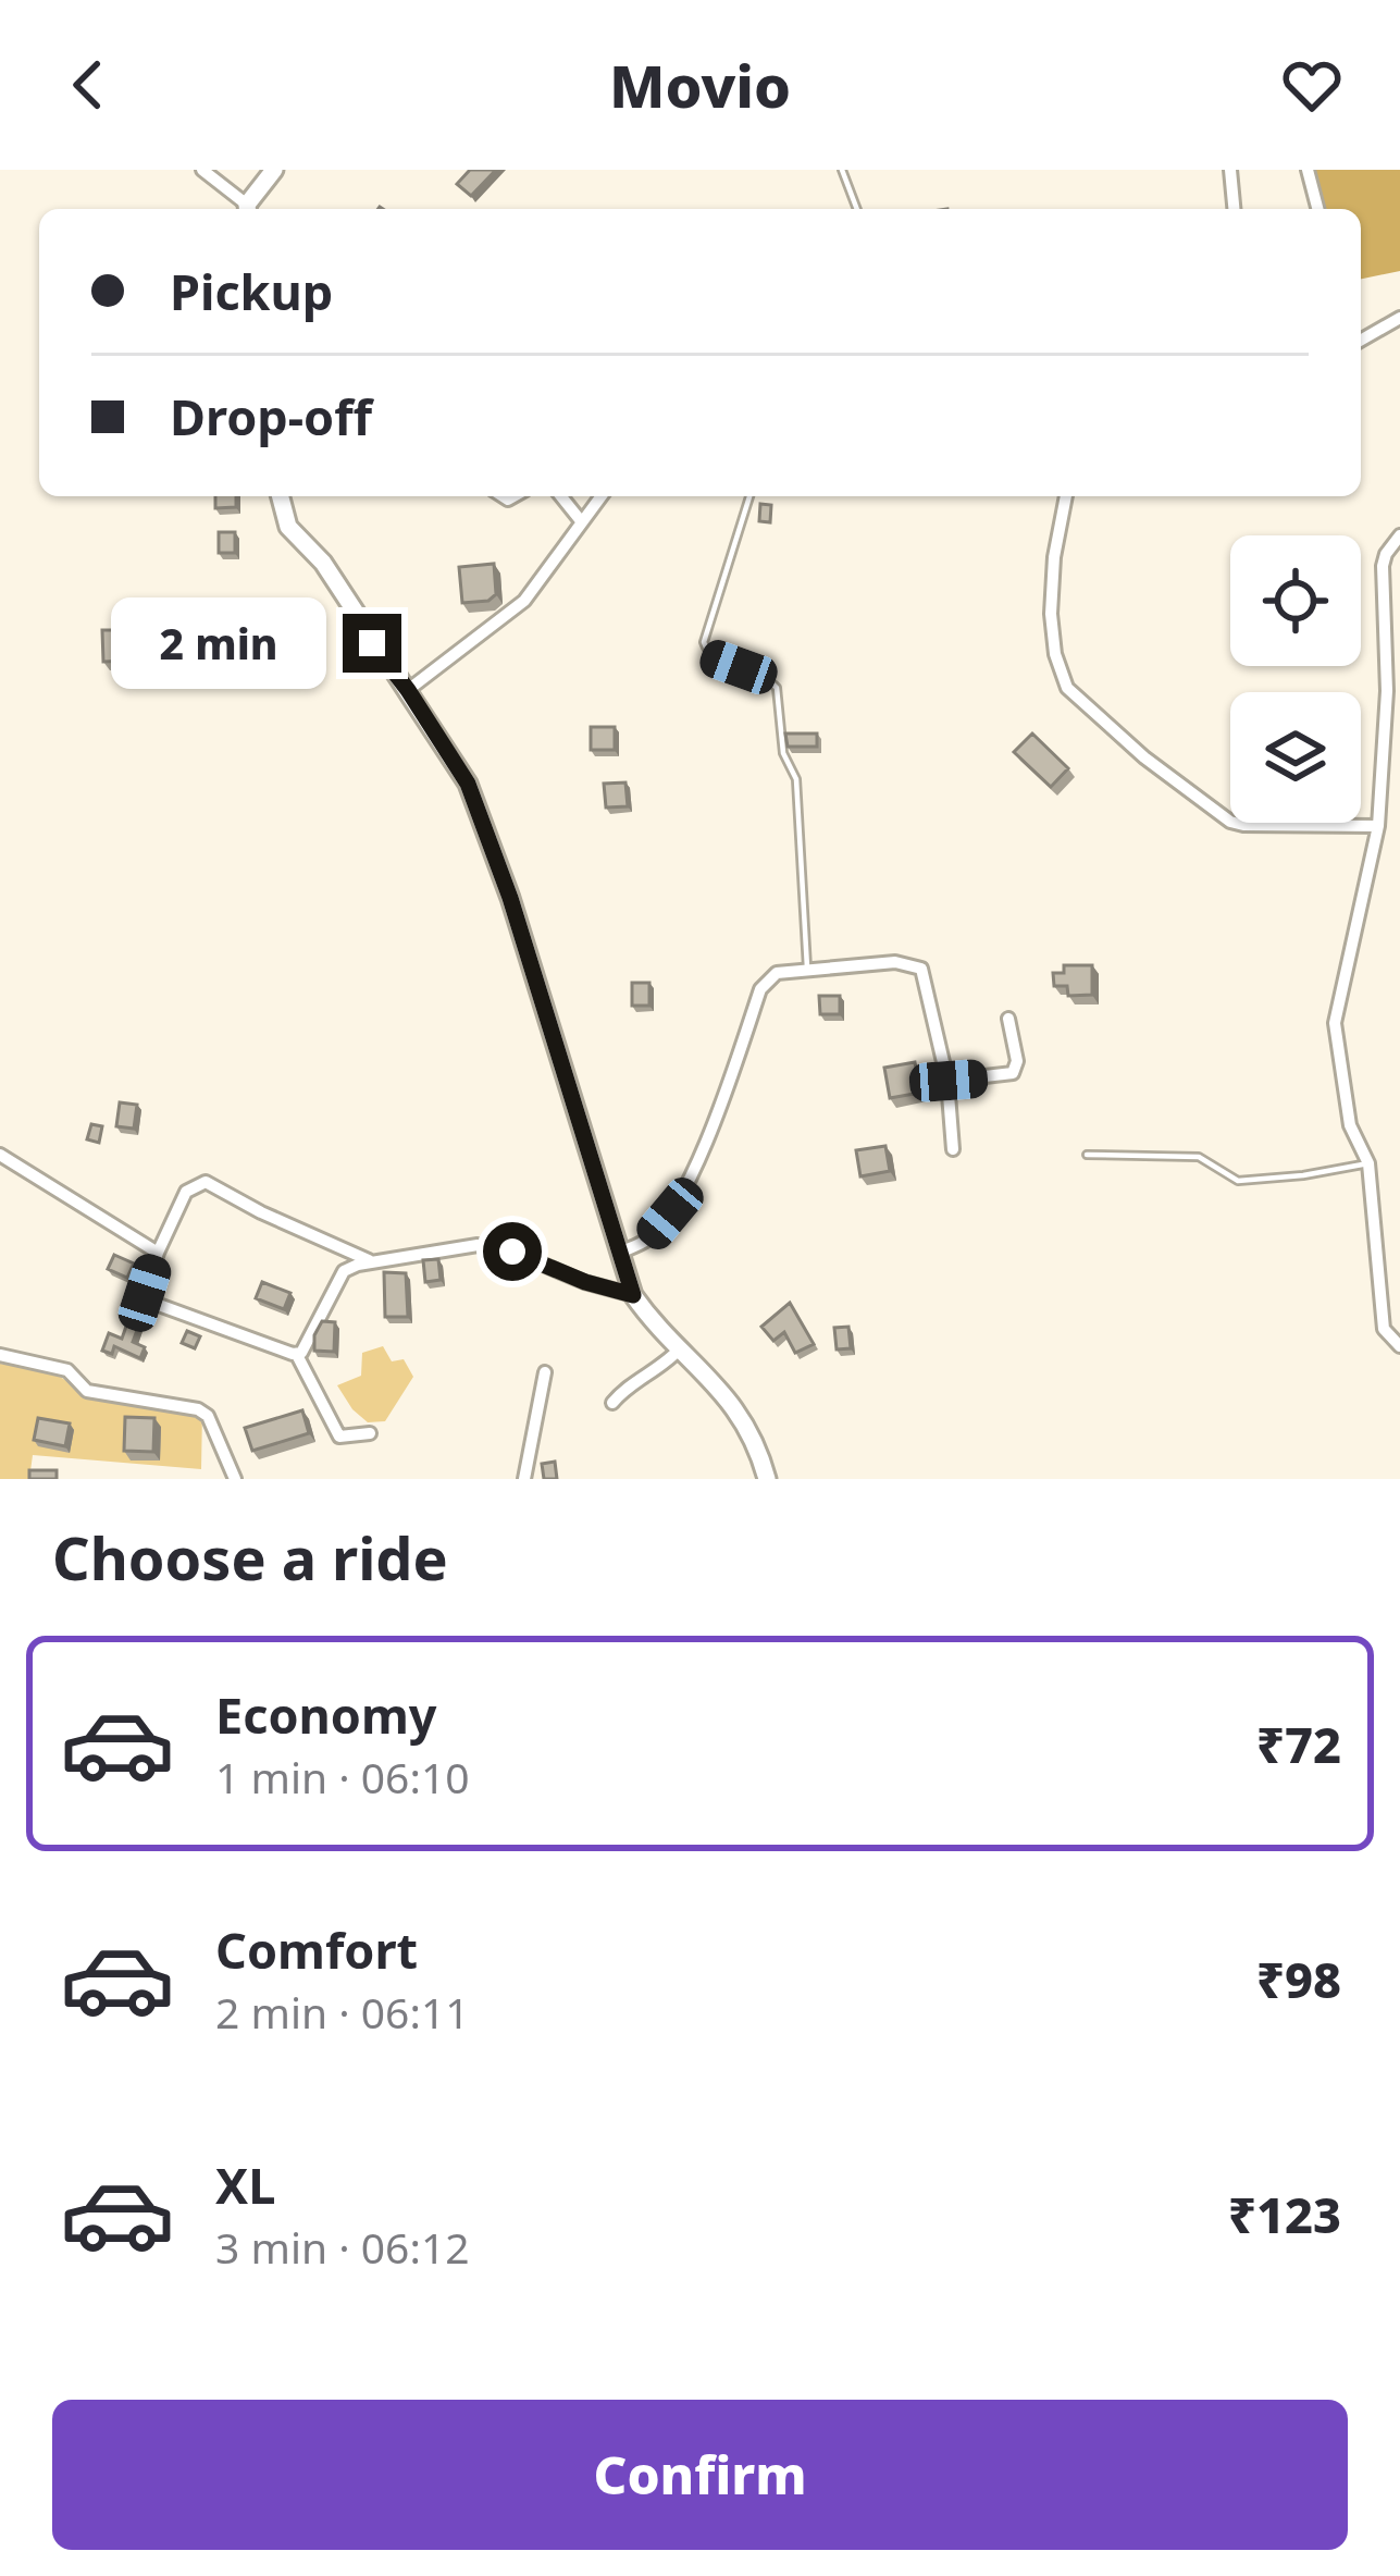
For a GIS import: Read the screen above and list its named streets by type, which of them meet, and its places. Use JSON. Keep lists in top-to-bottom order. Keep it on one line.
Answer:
{"page":{"header":"Movio","banner":["Pickup","Drop-off"],"bubble":"2 min","heading":"Choose a ride","list":[{"name":"Economy","note":"1 min · 06:10","value":"₹72"},{"name":"Comfort","note":"2 min · 06:11","value":"₹98"},{"name":"XL","note":"3 min · 06:12","value":"₹123"}],"buttons":"Confirm"}}
